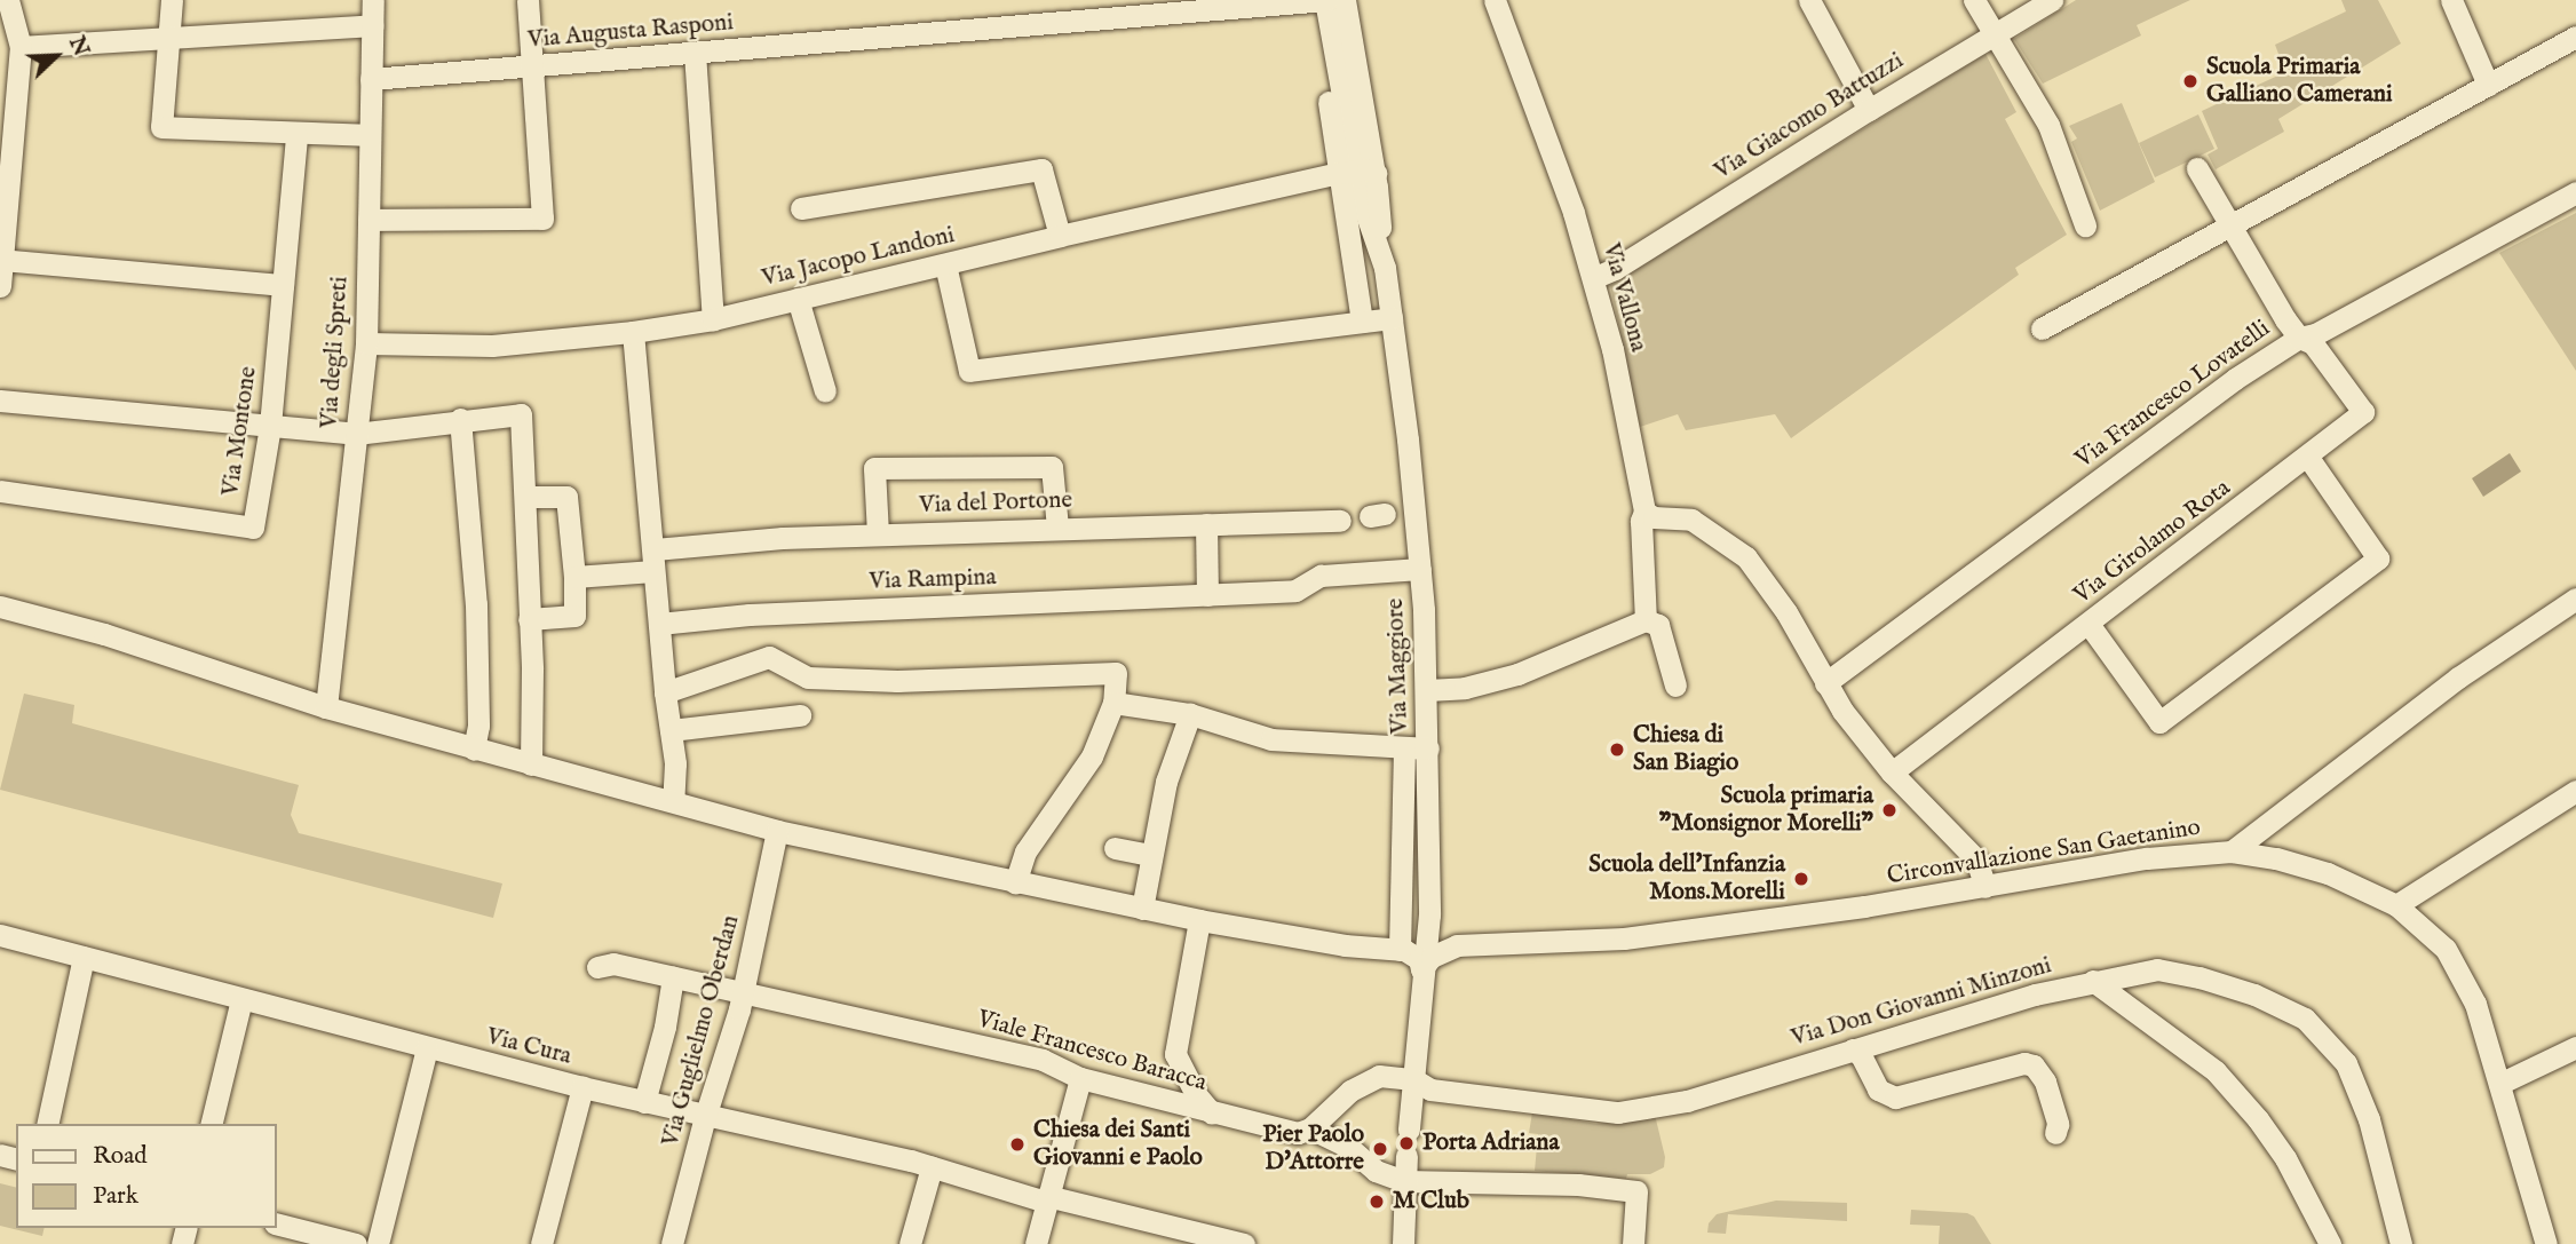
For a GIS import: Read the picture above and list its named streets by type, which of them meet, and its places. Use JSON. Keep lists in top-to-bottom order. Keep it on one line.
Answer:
{"streets":{"street":["Via Augusta Rasponi","Via Giacomo Battuzzi","Via Jacopo Landoni","Via Vallona","Via degli Spreti","Via Francesco Lovatelli","Via Montone","Via del Portone","Via Girolamo Rota","Via Rampina","Via Maggiore","Circonvallazione San Gaetanino","Via Don Giovanni Minzoni","Via Guglielmo Oberdan","Via Cura","Viale Francesco Baracca"]},"crossings":[["Via Augusta Rasponi","Via degli Spreti"],["Via Augusta Rasponi","Via Maggiore"],["Via Giacomo Battuzzi","Via Vallona"],["Via Jacopo Landoni","Via degli Spreti"],["Via Jacopo Landoni","Via Maggiore"],["Via Francesco Lovatelli","Via Girolamo Rota"],["Via Rampina","Via Maggiore"],["Via Maggiore","Via Don Giovanni Minzoni"],["Via Guglielmo Oberdan","Via Cura"],["Via Guglielmo Oberdan","Viale Francesco Baracca"]],"places":["Scuola Primaria Galliano Camerani","Chiesa di San Biagio","Scuola primaria \"Monsignor Morelli\"","Scuola dell'Infanzia Mons.Morelli","Porta Adriana","Chiesa dei Santi Giovanni e Paolo","Pier Paolo D'Attorre","M Club"],"legend":["Road","Park"],"north":"top right"}
